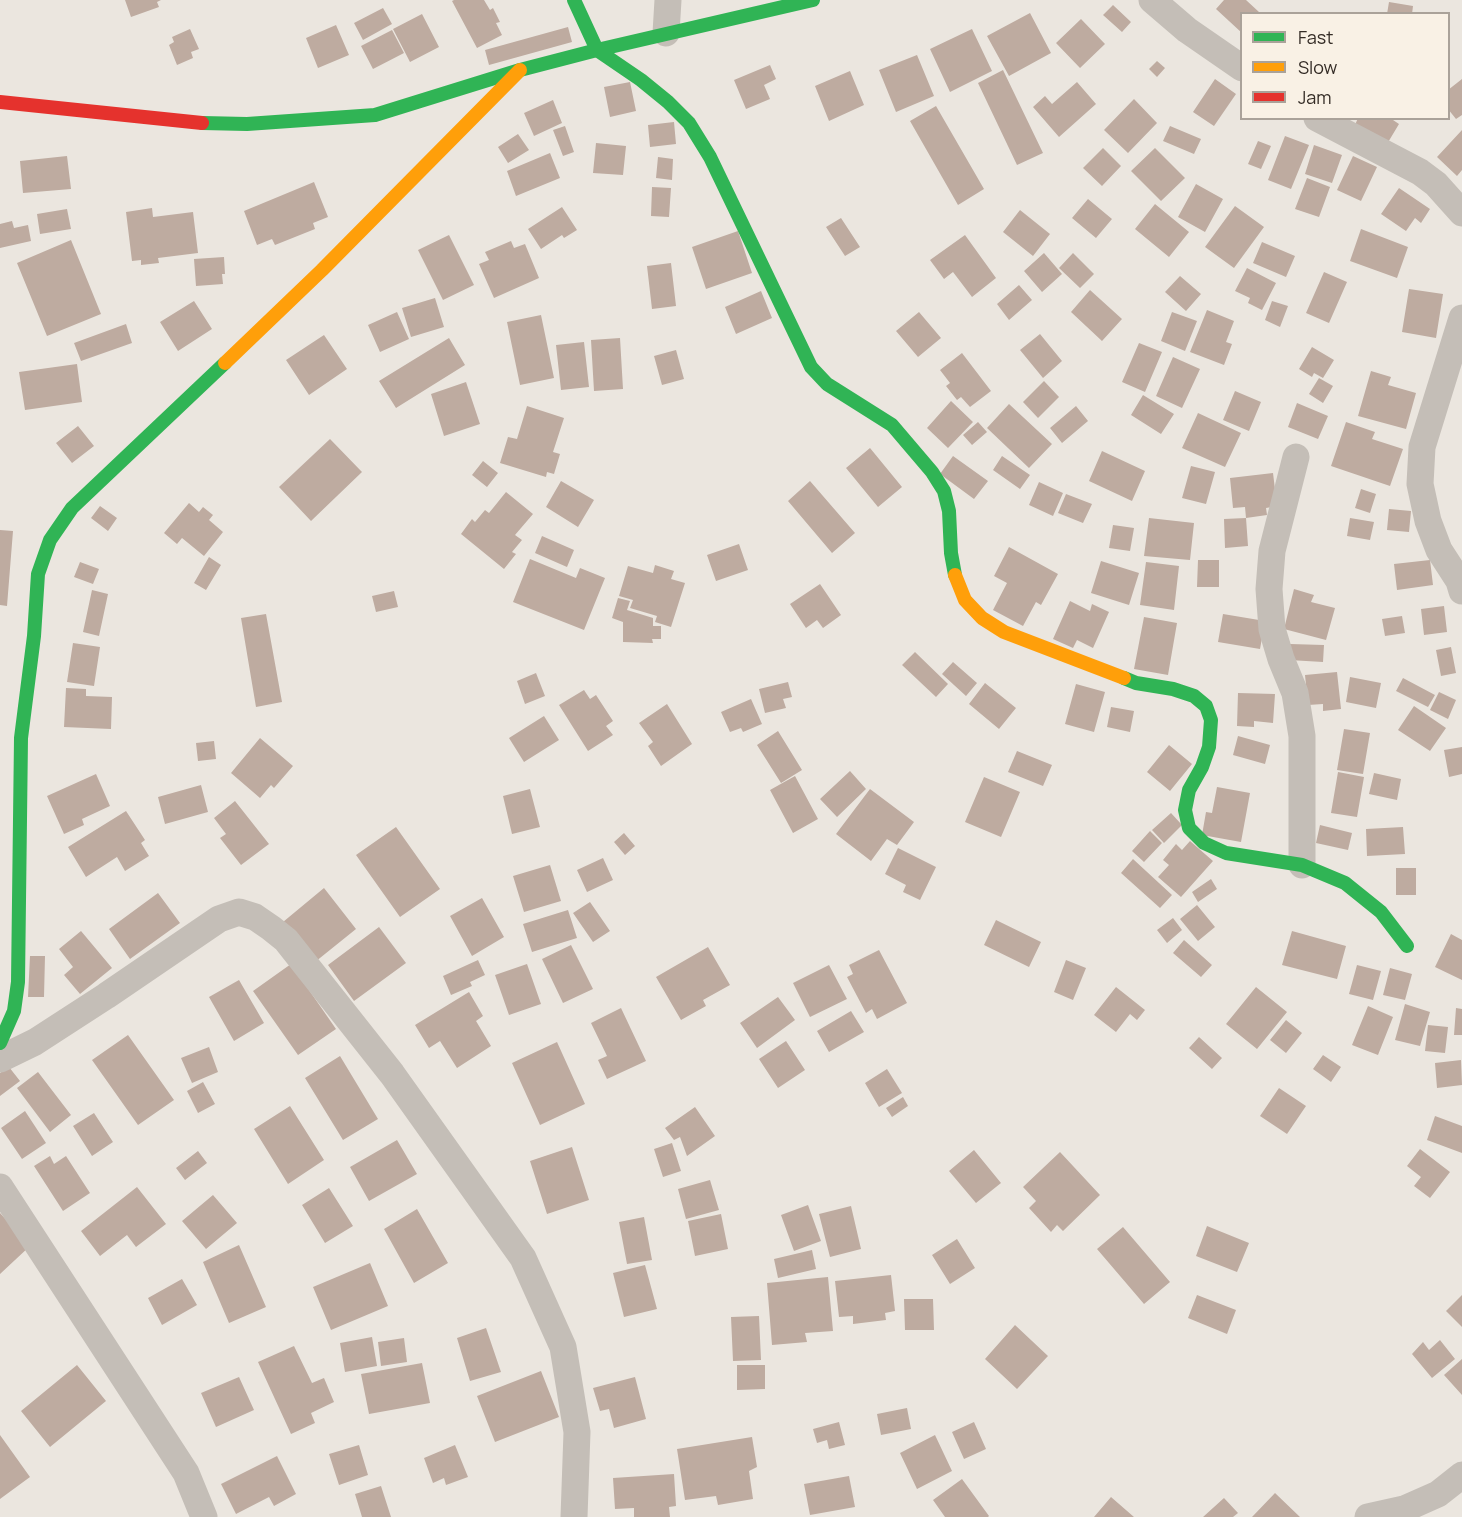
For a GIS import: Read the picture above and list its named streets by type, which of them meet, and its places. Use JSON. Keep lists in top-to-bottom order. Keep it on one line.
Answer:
{"legend":["Fast","Slow","Jam"]}
